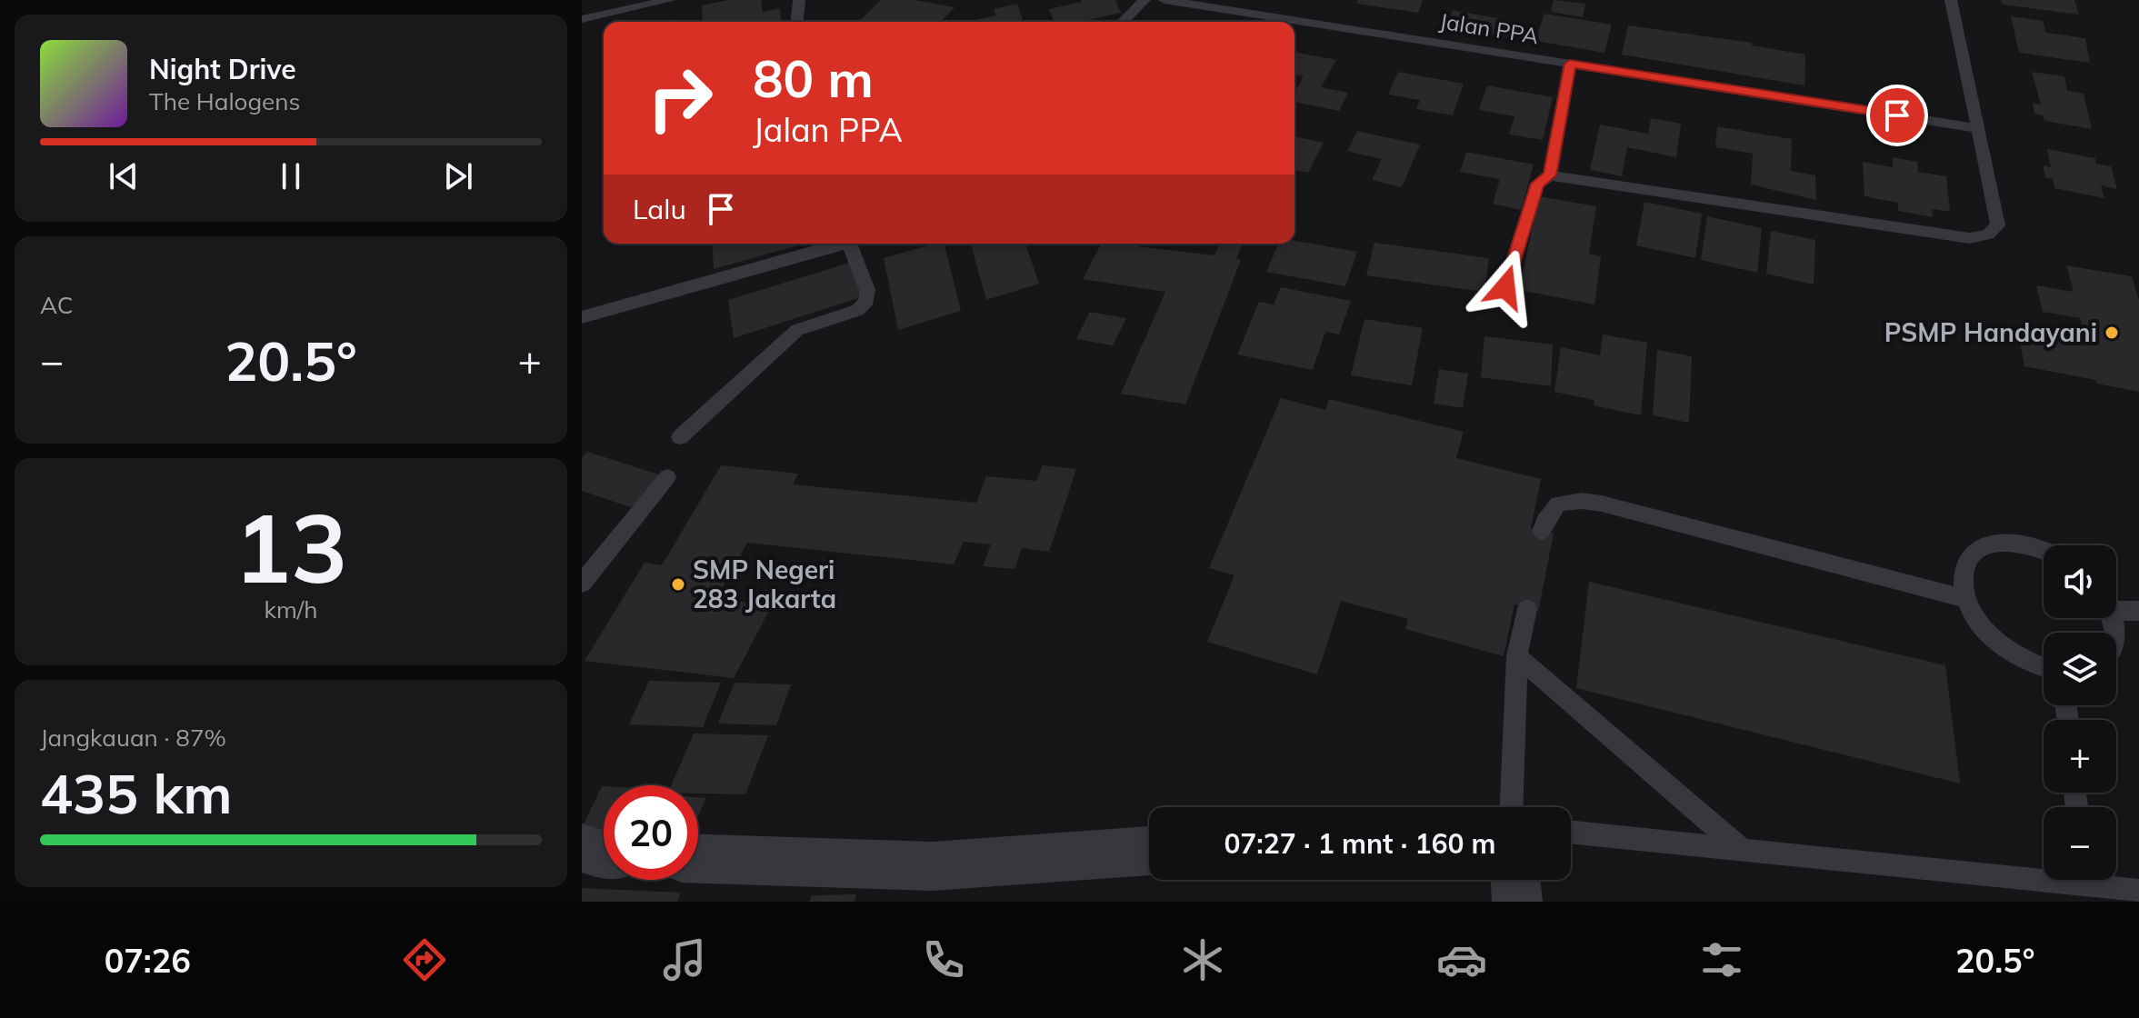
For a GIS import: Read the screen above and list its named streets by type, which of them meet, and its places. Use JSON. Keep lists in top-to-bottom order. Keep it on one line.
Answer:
{"streets":{"lane":["Jalan PPA"]},"places":["PSMP Handayani","SMP Negeri 283 Jakarta"],"page":{"turn":["80 m","Jalan PPA"],"song":["Night Drive","The Halogens"],"then":"Lalu","tile":["AC",["13","km/h"],["Jangkauan · 87%","435 km"]],"heat":["−","20.5°","+"],"map_buttons":["+","−"],"limit":"20","trip":"07:27 · 1 mnt · 160 m","tabs":["07:26","20.5°"]}}
